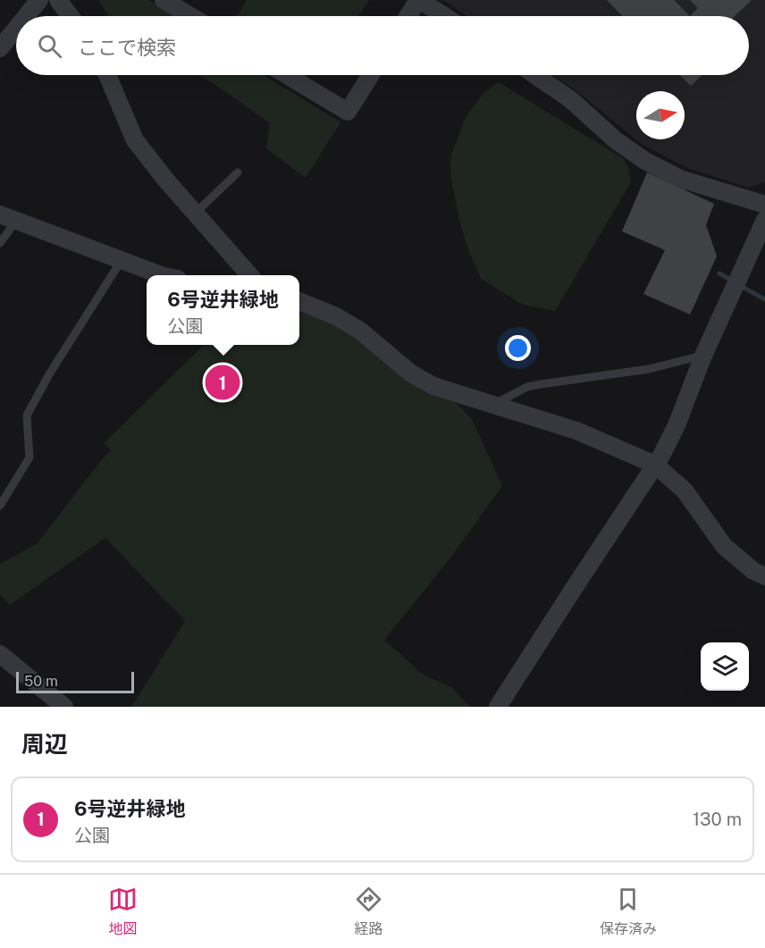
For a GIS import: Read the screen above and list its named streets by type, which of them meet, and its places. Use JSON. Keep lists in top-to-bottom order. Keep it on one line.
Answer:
{"scale_bar":"50 m","north":"right","page":{"search":"ここで検索","popup":["6号逆井緑地","公園"],"pins":"1","scale":"50 m","heading":"周辺","list":[{"mark":"1","name":"6号逆井緑地","note":"公園","value":"130 m"}],"nav":["地図","経路","保存済み"]}}
